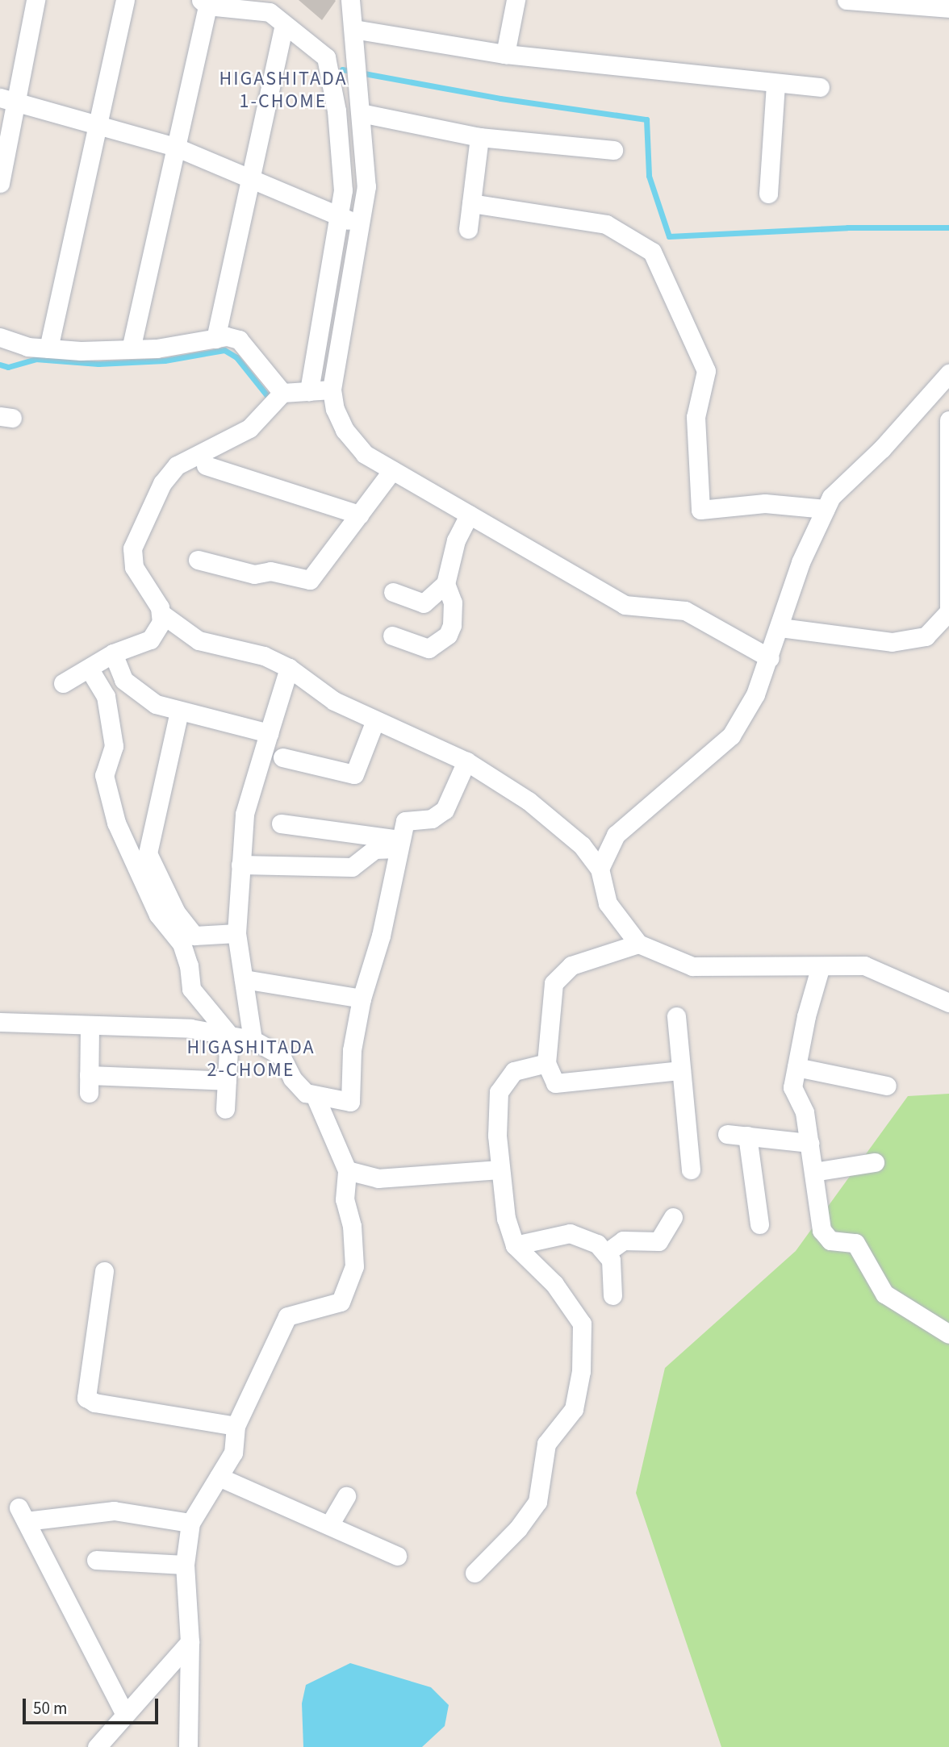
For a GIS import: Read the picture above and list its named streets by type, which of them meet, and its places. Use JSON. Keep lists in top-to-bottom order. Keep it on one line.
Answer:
{"districts":["HIGASHITADA 1-CHOME","HIGASHITADA 2-CHOME"],"scale_bar":"50 m"}
